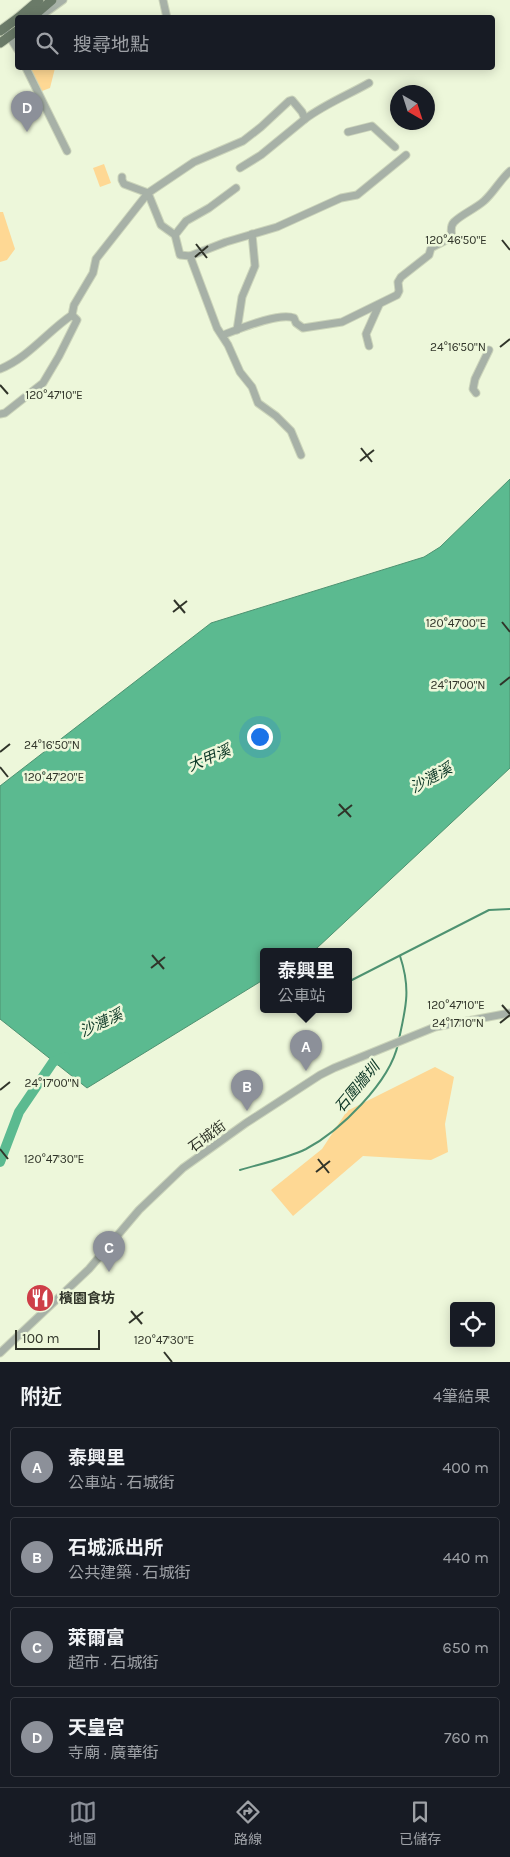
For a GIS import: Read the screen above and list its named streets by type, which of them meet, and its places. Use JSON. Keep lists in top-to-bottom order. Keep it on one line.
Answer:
{"streets":{"street":["石城街"]},"water":["大甲溪","沙漣溪","石圍牆圳"],"places":{"restaurant":["檳園食坊"]},"scale_bar":"100 m","north":"bottom right","page":{"search":"搜尋地點","pins":["D","A","B","C"],"popup":["泰興里","公車站"],"scale":"100 m","heading":["附近","4筆結果"],"list":[{"mark":"A","name":"泰興里","note":"公車站 · 石城街","value":"400 m"},{"mark":"B","name":"石城派出所","note":"公共建築 · 石城街","value":"440 m"},{"mark":"C","name":"萊爾富","note":"超市 · 石城街","value":"650 m"},{"mark":"D","name":"天皇宮","note":"寺廟 · 廣華街","value":"760 m"}],"nav":["地圖","路線","已儲存"]},"coordinates":["120°46'50\"E","24°16'50\"N","120°47'10\"E","120°47'00\"E","24°17'00\"N","120°47'20\"E","24°17'10\"N","120°47'30\"E"]}
